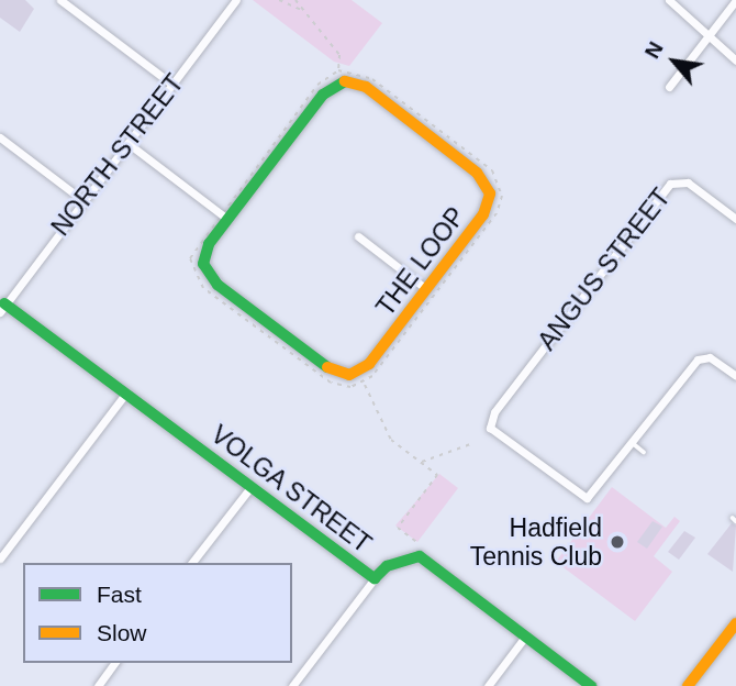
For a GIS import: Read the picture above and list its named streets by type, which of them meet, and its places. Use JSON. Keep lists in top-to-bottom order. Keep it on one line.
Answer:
{"streets":{"street":["NORTH STREET","THE LOOP","ANGUS STREET","VOLGA STREET"]},"crossings":[["NORTH STREET","VOLGA STREET"]],"places":["Hadfield Tennis Club"],"legend":["Fast","Slow"],"north":"top left"}
